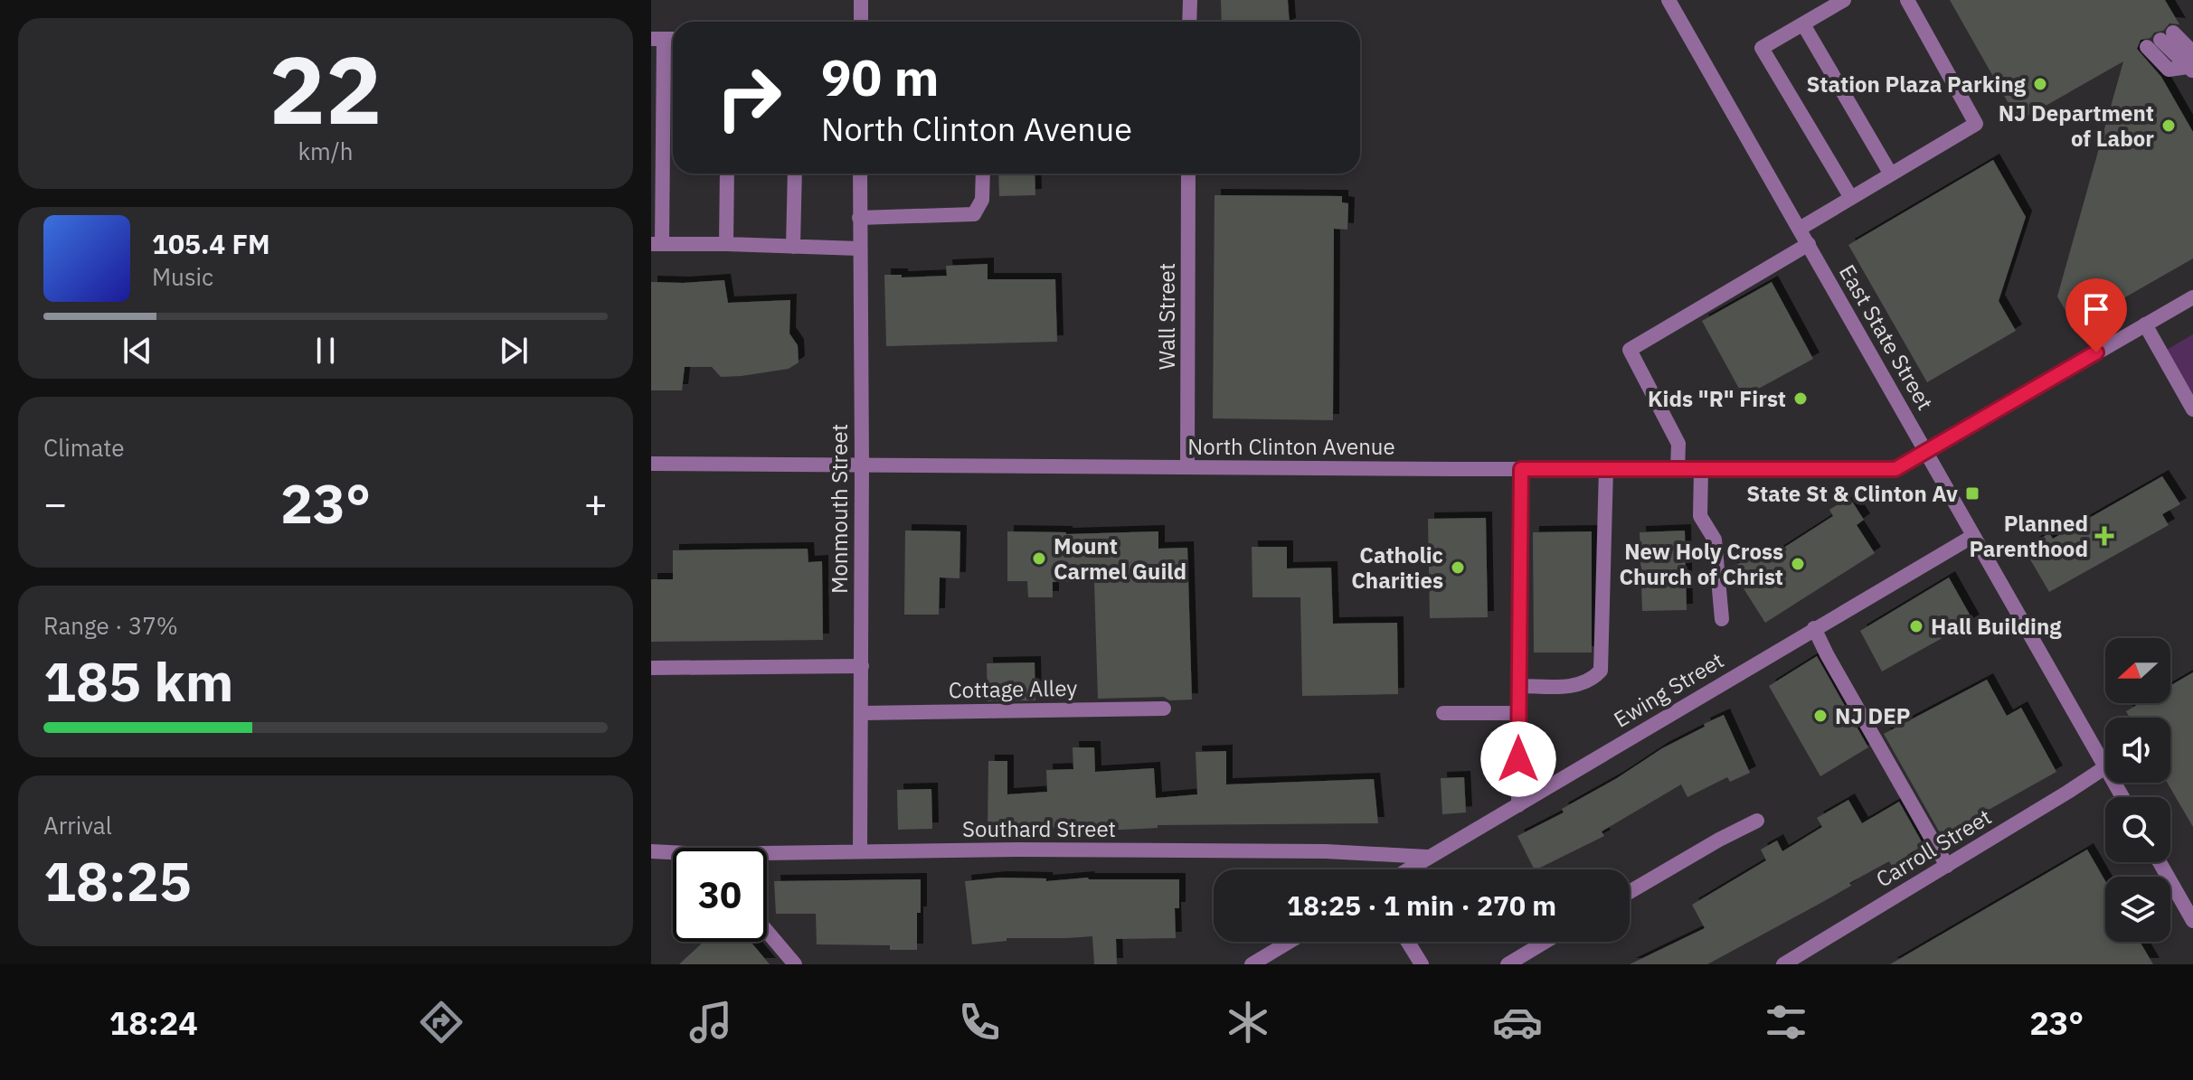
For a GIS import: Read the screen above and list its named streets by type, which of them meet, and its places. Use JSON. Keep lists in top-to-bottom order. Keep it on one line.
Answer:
{"streets":{"street":["Wall Street","East State Street","North Clinton Avenue","Monmouth Street","Cottage Alley","Ewing Street","Southard Street","Carroll Street"]},"crossings":[["Wall Street","North Clinton Avenue"],["East State Street","North Clinton Avenue"],["East State Street","Ewing Street"],["East State Street","Carroll Street"],["North Clinton Avenue","Monmouth Street"],["Monmouth Street","Cottage Alley"],["Monmouth Street","Southard Street"],["Ewing Street","Southard Street"]],"places":{"other":["Station Plaza Parking","NJ Department of Labor","Kids \"R\" First","Mount Carmel Guild","New Holy Cross Church of Christ","Catholic Charities","Hall Building","NJ DEP"],"transit":["State St & Clinton Av"],"health":["Planned Parenthood"]},"north":"left","page":{"tile":[["22","km/h"],"Climate",["Range · 37%","185 km"],["Arrival","18:25"]],"turn":["90 m","North Clinton Avenue"],"song":["105.4 FM","Music"],"heat":["−","23°","+"],"limit":"30","trip":"18:25 · 1 min · 270 m","tabs":["18:24","23°"]}}
